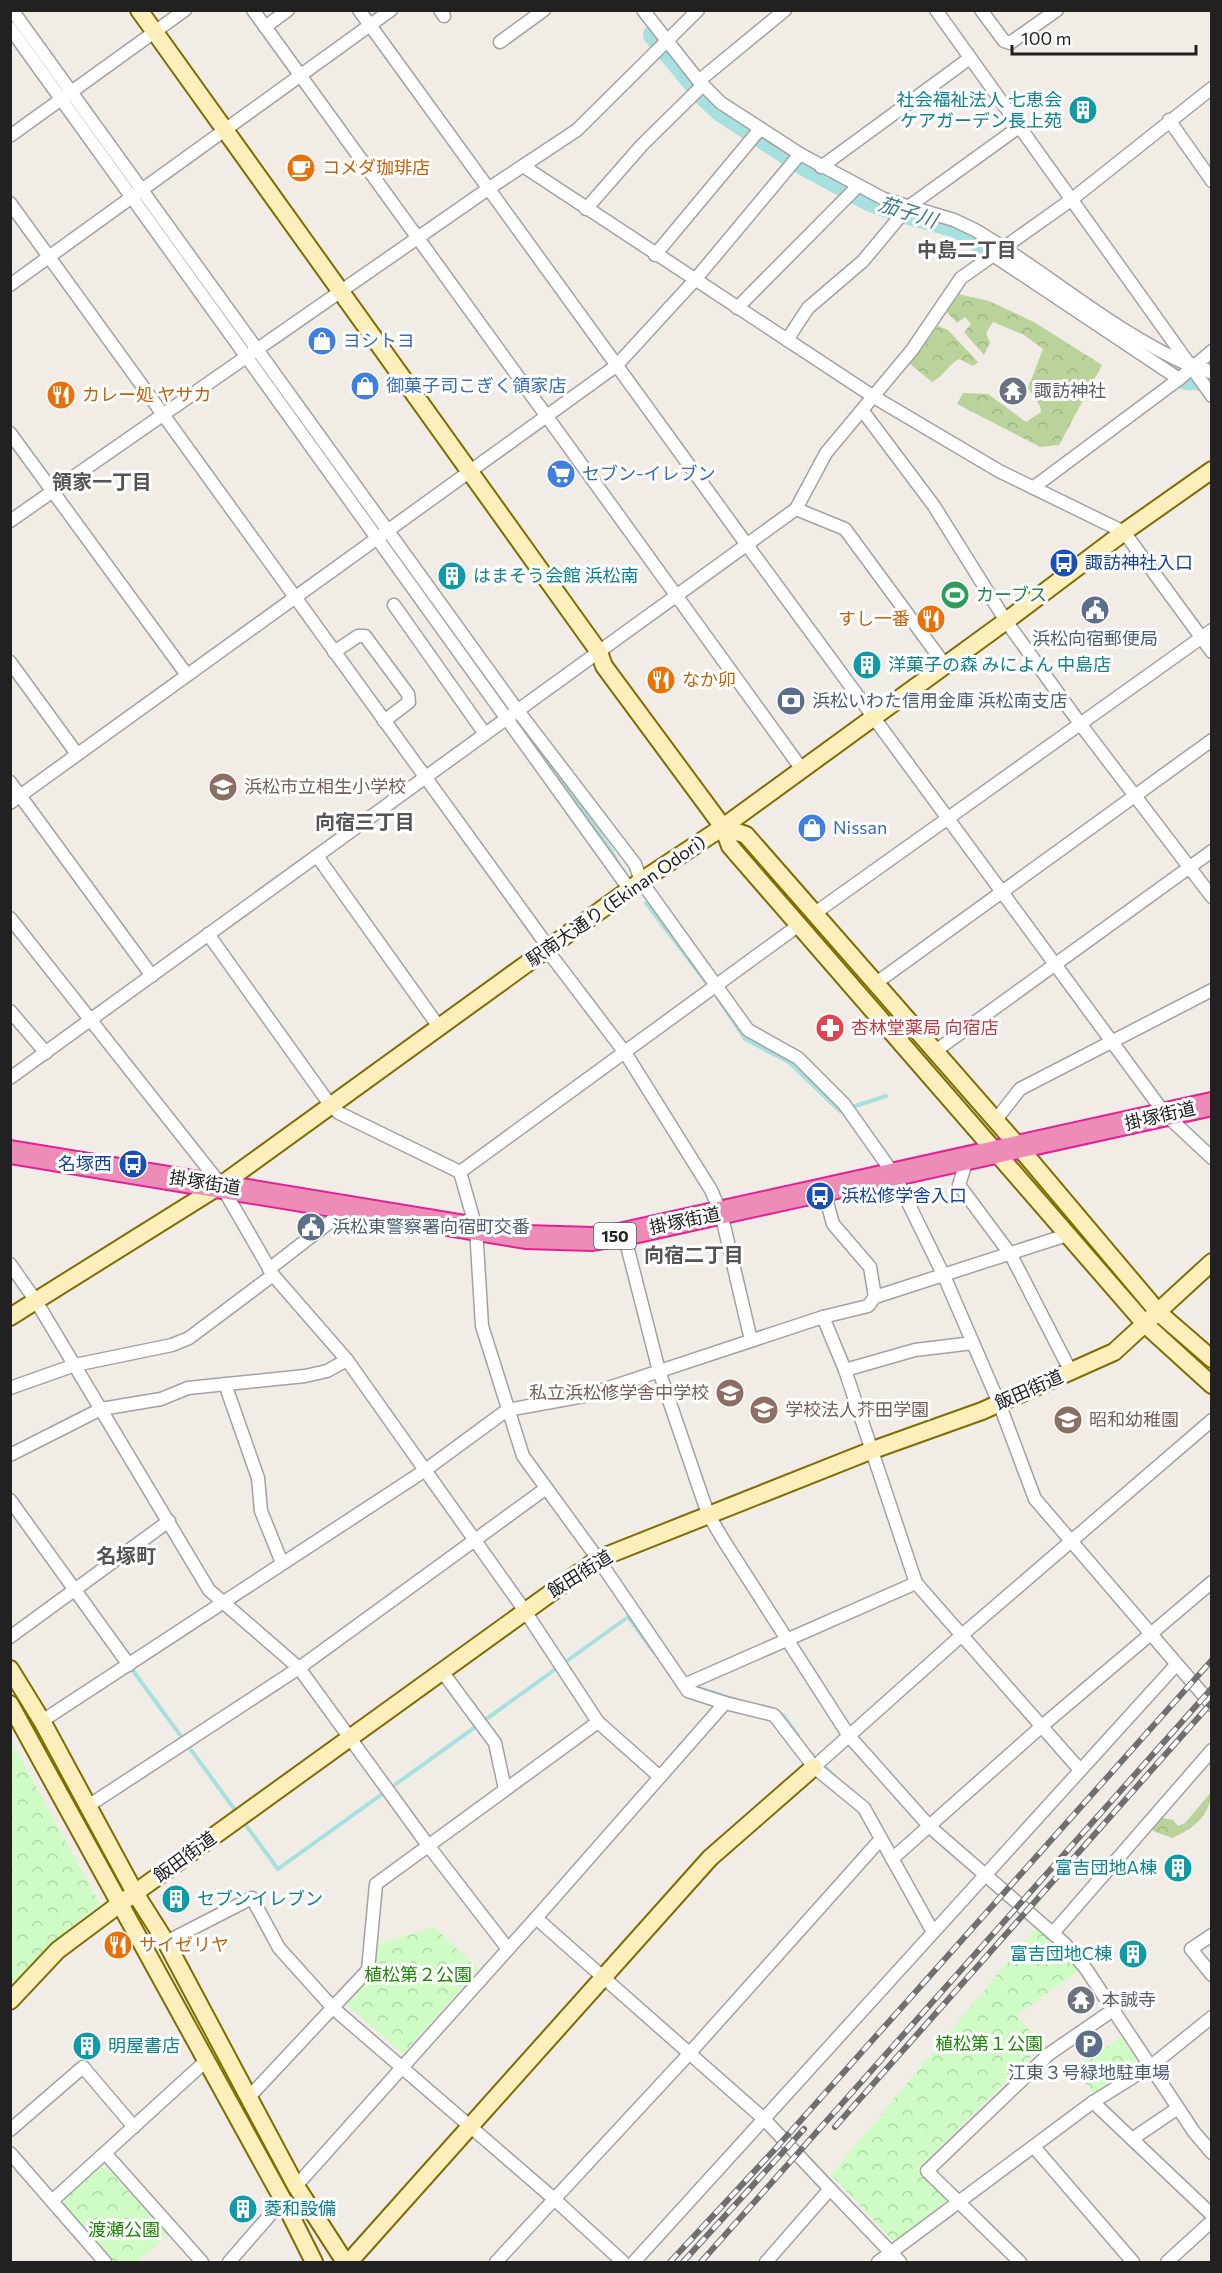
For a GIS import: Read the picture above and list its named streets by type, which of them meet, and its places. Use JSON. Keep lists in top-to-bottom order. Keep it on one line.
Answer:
{"streets":{"highway":["掛塚街道","150"],"street":["駅南大通り (Ekinan Odori)","飯田街道"]},"crossings":[["駅南大通り (Ekinan Odori)","掛塚街道"]],"districts":["中島二丁目","領家一丁目","向宿三丁目","向宿二丁目","名塚町"],"water":["茄子川"],"parks":["植松第２公園","植松第１公園","渡瀬公園"],"places":{"building":["社会福祉法人 七恵会 ケアガーデン長上苑","はまそう会館 浜松南","洋菓子の森 みによん 中島店","富吉団地A棟","セブンイレブン","富吉団地C棟","明屋書店","菱和設備"],"cafe":["コメダ珈琲店"],"shop":["ヨシトヨ","御菓子司こぎく領家店","Nissan"],"temple":["諏訪神社","本誠寺"],"restaurant":["カレー処 ヤサカ","すし一番","なか卯","サイゼリヤ"],"supermarket":["セブン-イレブン"],"bus stop":["諏訪神社入口","名塚西","浜松修学舎入口"],"sports":["カーブス"],"public building":["浜松向宿郵便局","浜松東警察署向宿町交番"],"bank":["浜松いわた信用金庫 浜松南支店"],"school or university":["浜松市立相生小学校","私立浜松修学舎中学校","学校法人芥田学園","昭和幼稚園"],"pharmacy":["杏林堂薬局 向宿店"],"parking":["江東３号緑地駐車場"]},"scale_bar":"100 m"}
